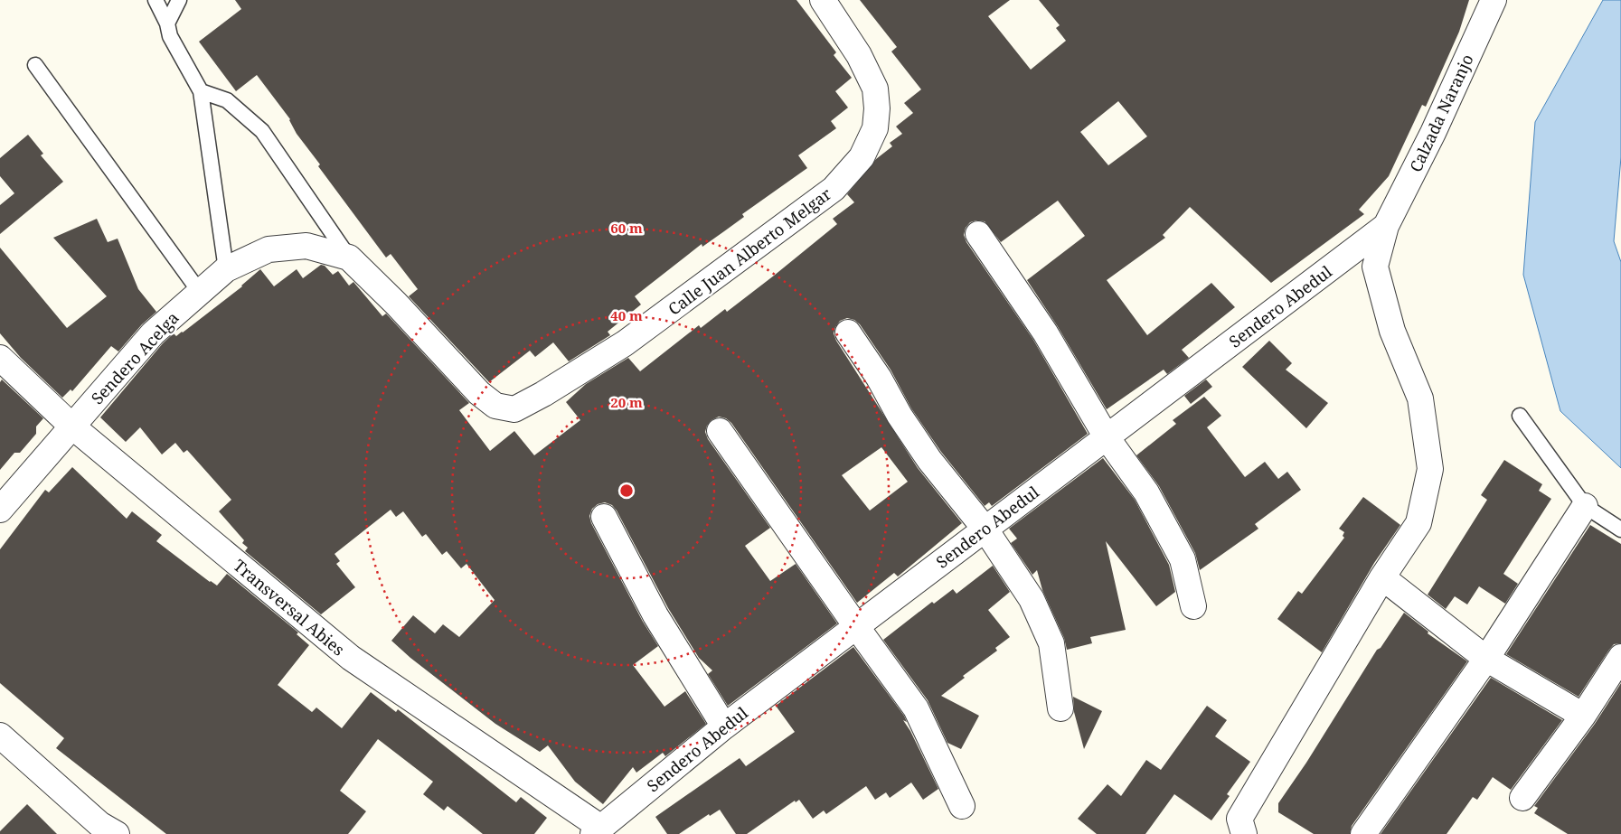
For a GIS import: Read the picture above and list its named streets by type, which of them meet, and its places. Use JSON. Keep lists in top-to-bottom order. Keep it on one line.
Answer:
{"streets":{"street":["Calzada Naranjo","Calle Juan Alberto Melgar","Sendero Abedul","Sendero Acelga","Transversal Abies"]},"crossings":[["Calzada Naranjo","Sendero Abedul"],["Calle Juan Alberto Melgar","Sendero Acelga"],["Sendero Abedul","Transversal Abies"],["Sendero Acelga","Transversal Abies"]],"rings":["60 m","40 m","20 m"]}
